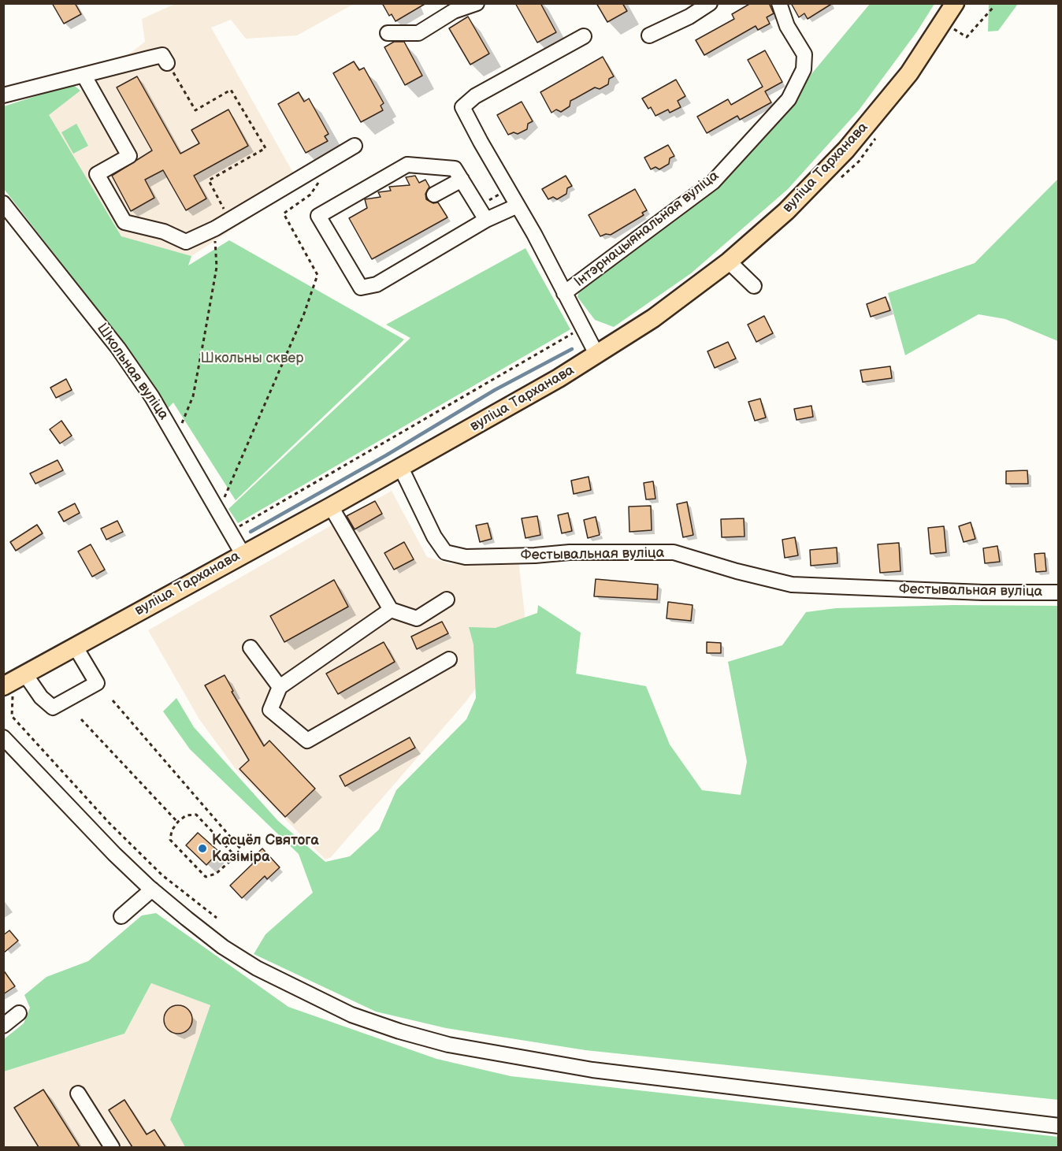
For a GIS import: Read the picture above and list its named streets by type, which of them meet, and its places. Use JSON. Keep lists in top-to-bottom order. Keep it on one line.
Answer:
{"streets":{"main road":["вуліца Тарханава"],"street":["Інтэрнацыянальная вуліца","Школьная вуліца","Фестывальная вуліца"]},"crossings":[["вуліца Тарханава","Інтэрнацыянальная вуліца"],["вуліца Тарханава","Школьная вуліца"],["вуліца Тарханава","Фестывальная вуліца"]],"parks":["Школьны сквер"],"places":["Касцёл Святога Казіміра"]}
